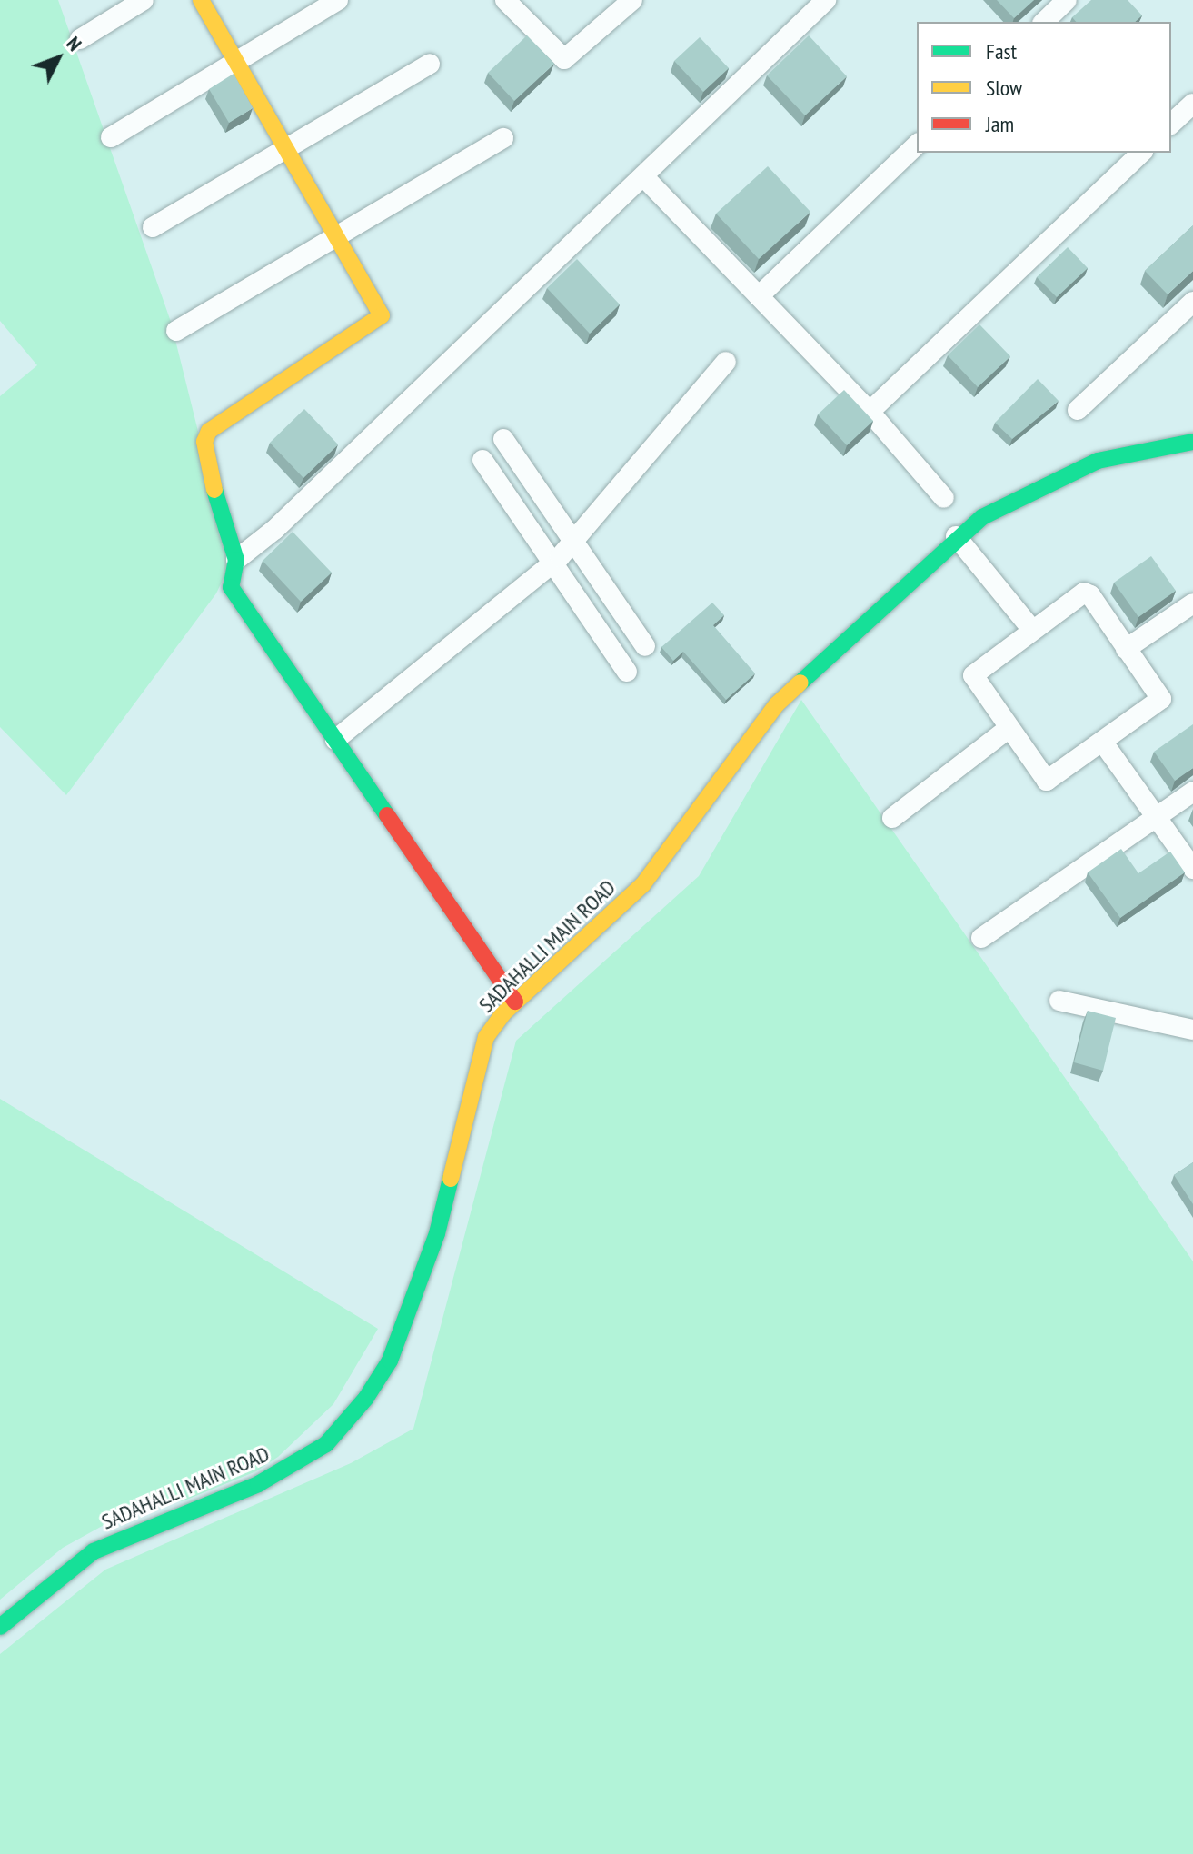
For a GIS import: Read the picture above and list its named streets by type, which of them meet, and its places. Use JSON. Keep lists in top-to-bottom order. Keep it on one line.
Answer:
{"streets":{"street":["SADAHALLI MAIN ROAD"]},"legend":["Fast","Slow","Jam"],"north":"top right"}
